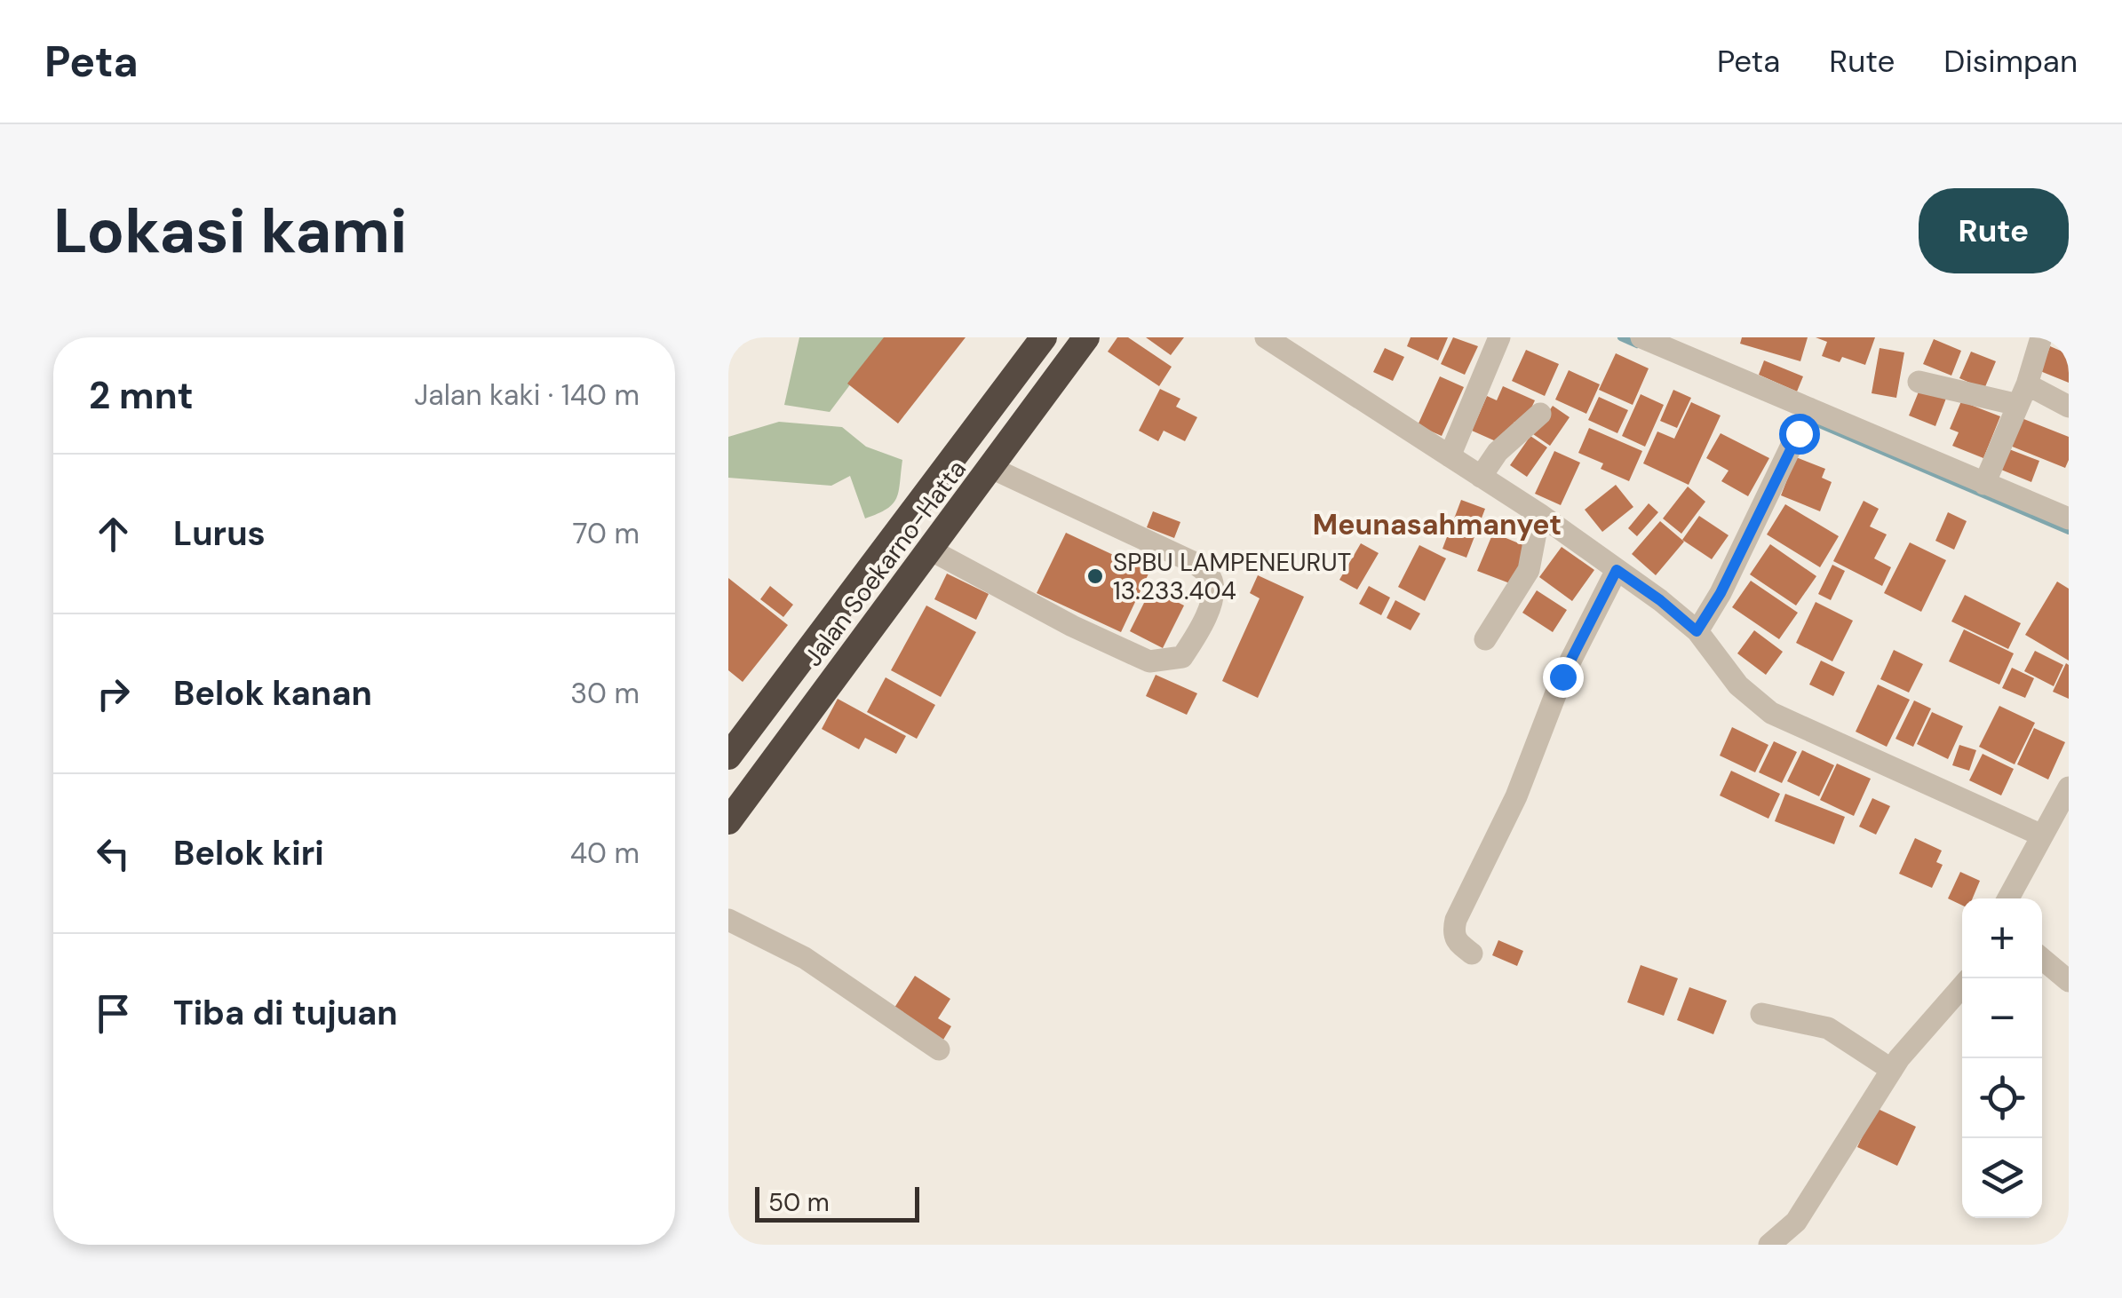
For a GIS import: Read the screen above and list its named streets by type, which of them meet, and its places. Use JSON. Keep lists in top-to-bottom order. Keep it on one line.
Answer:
{"streets":{"highway":["Jalan Soekarno-Hatta"]},"districts":["Meunasahmanyet"],"places":["SPBU LAMPENEURUT 13.233.404"],"scale_bar":"50 m","page":{"header":"Peta","nav":["Peta","Rute","Disimpan"],"buttons":"Rute","title":"Lokasi kami","heading":["2 mnt","Jalan kaki · 140 m"],"list":[["Lurus","70 m"],["Belok kanan","30 m"],["Belok kiri","40 m"],"Tiba di tujuan"],"map_buttons":["+","−"],"scale":"50 m"}}
